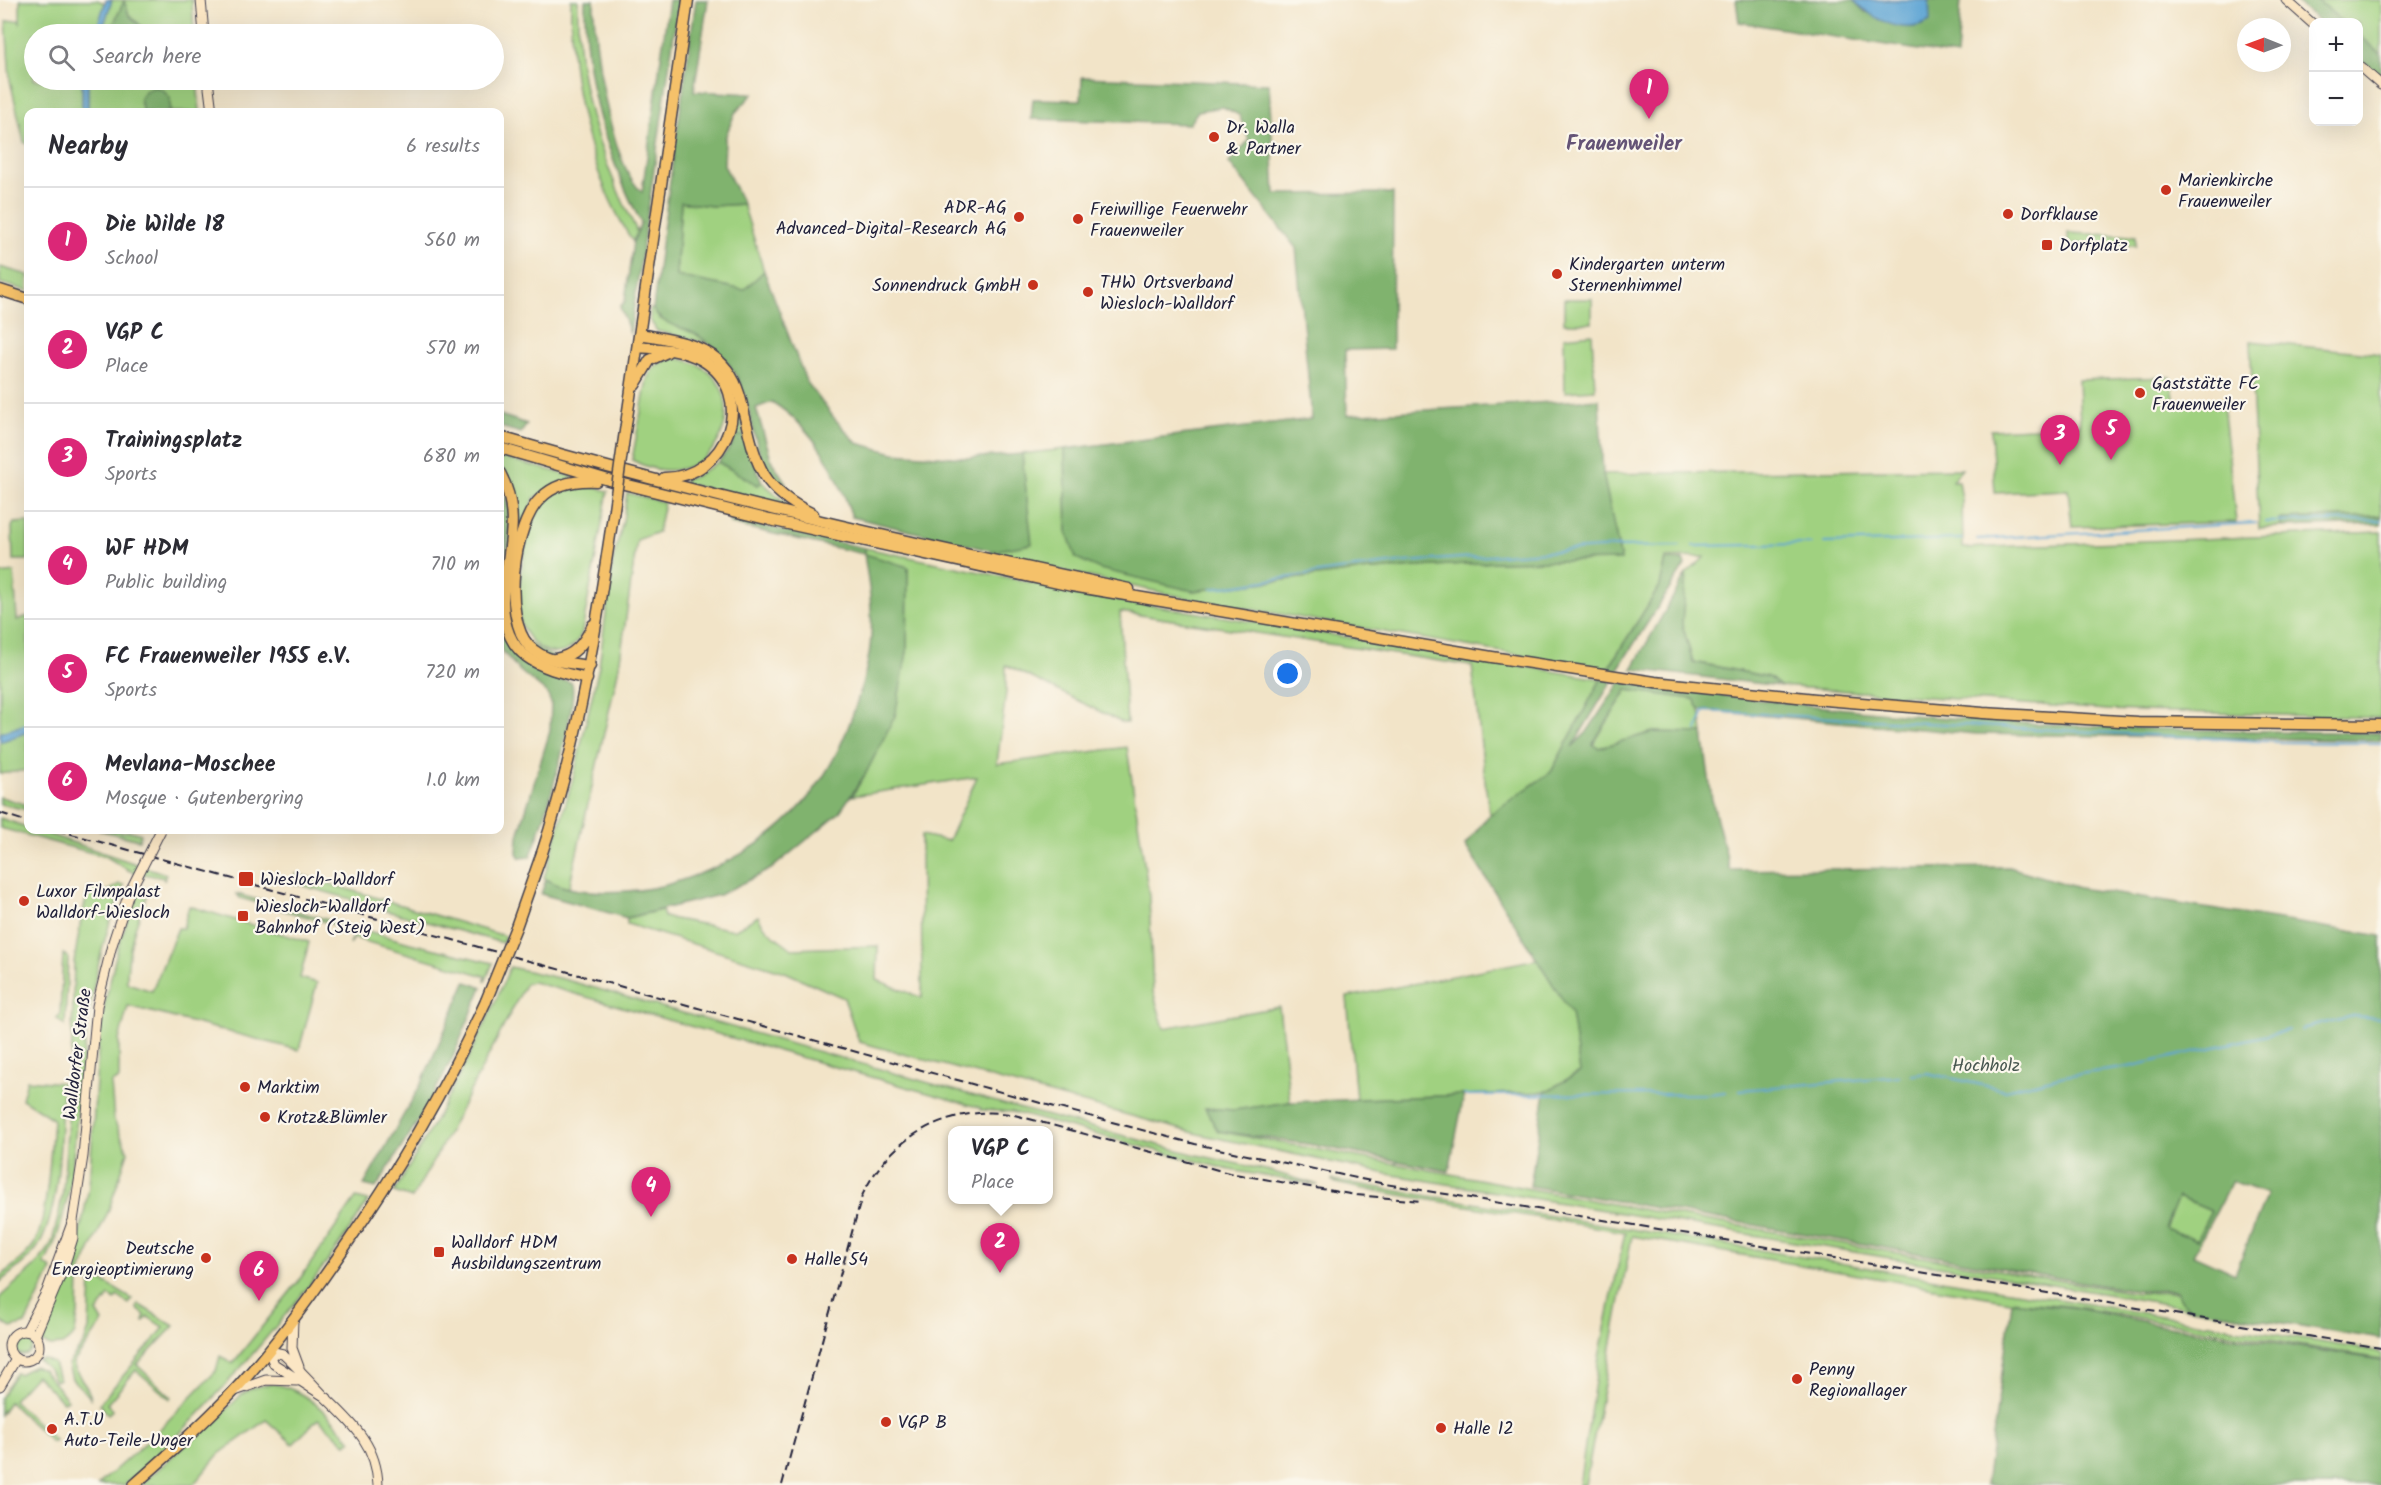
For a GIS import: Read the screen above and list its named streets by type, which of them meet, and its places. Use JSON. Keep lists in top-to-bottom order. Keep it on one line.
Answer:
{"streets":{"street":["Walldorfer Straße"]},"districts":["Frauenweiler"],"parks":["Hochholz"],"places":{"other":["Dr. Walla & Partner","Marienkirche Frauenweiler","Dorfklause","ADR-AG Advanced-Digital-Research AG","Freiwillige Feuerwehr Frauenweiler","Kindergarten unterm Sternenhimmel","Sonnendruck GmbH","THW Ortsverband Wiesloch-Walldorf","Gaststätte FC Frauenweiler","Luxor Filmpalast Walldorf-Wiesloch","Marktim","Krotz&Blümler","Deutsche Energieoptimierung","Halle 54","Penny Regionallager","VGP B","Halle 12","A.T.U Auto-Teile-Unger"],"transit":["Dorfplatz","Wiesloch-Walldorf","Wiesloch-Walldorf Bahnhof (Steig West)","Walldorf HDM Ausbildungszentrum"]},"north":"left","page":{"map_buttons":["+","−"],"search":"Search here","pins":["1","5","3","4","2","6"],"heading":["Nearby","6 results"],"list":[{"mark":"1","name":"Die Wilde 18","note":"School","value":"560 m"},{"mark":"2","name":"VGP C","note":"Place","value":"570 m"},{"mark":"3","name":"Trainingsplatz","note":"Sports","value":"680 m"},{"mark":"4","name":"WF HDM","note":"Public building","value":"710 m"},{"mark":"5","name":"FC Frauenweiler 1955 e.V.","note":"Sports","value":"720 m"},{"mark":"6","name":"Mevlana-Moschee","note":"Mosque · Gutenbergring","value":"1.0 km"}],"popup":["VGP C","Place"]}}
